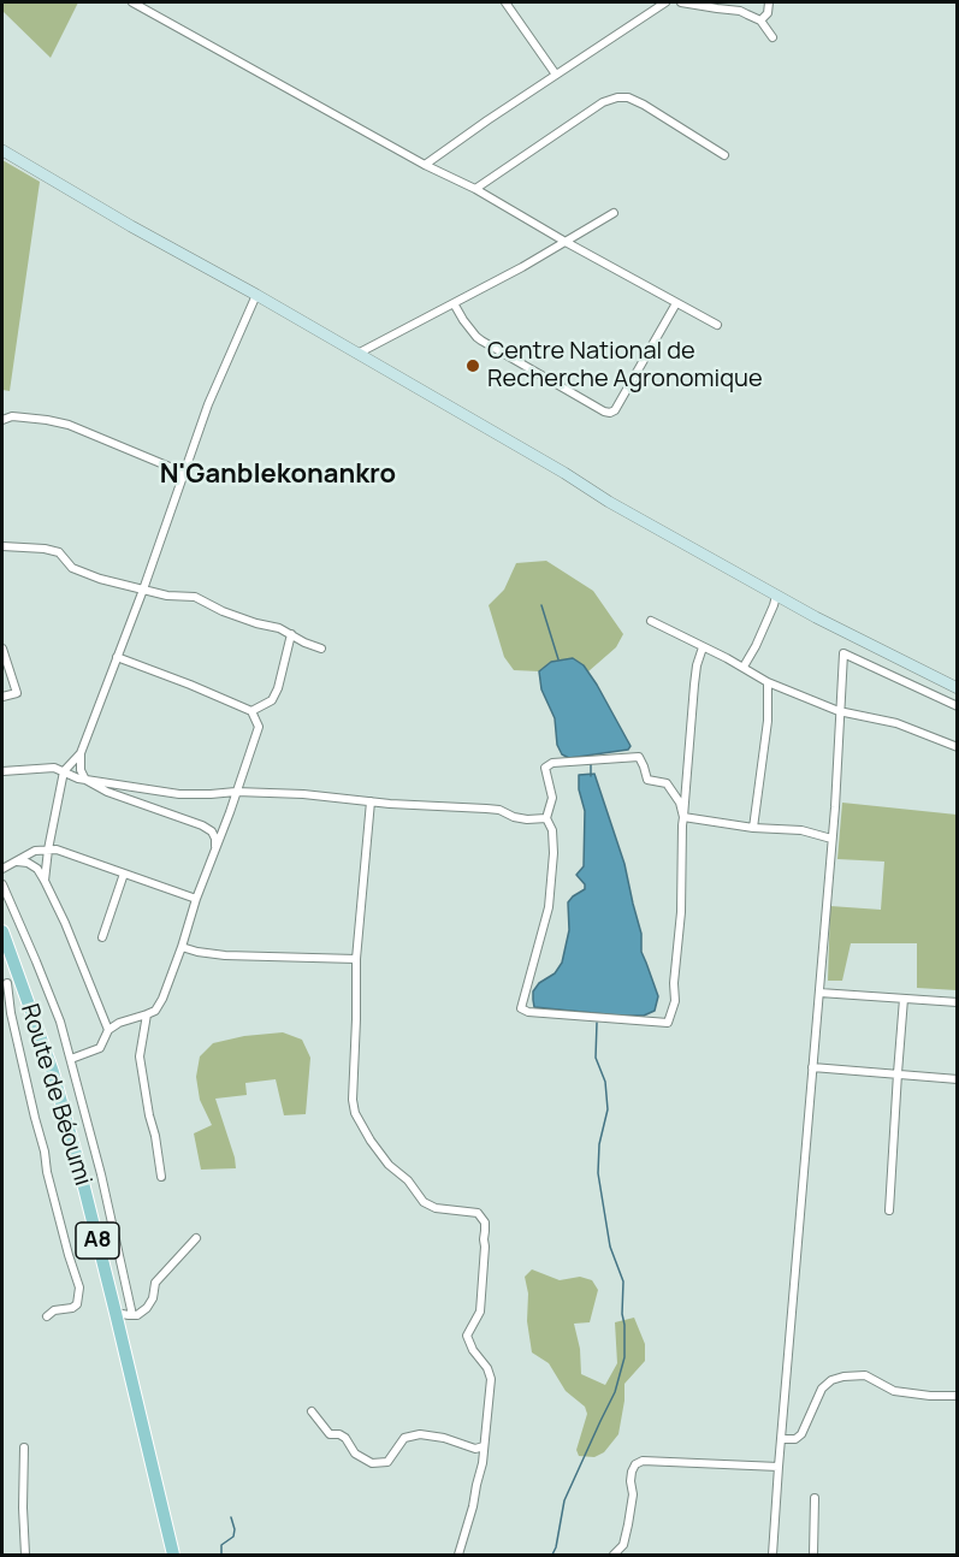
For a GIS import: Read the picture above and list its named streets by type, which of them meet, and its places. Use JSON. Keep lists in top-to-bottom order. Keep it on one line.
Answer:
{"streets":{"main road":["Route de Béoumi","A8"]},"districts":["N'Ganblekonankro"],"places":["Centre National de Recherche Agronomique"]}
